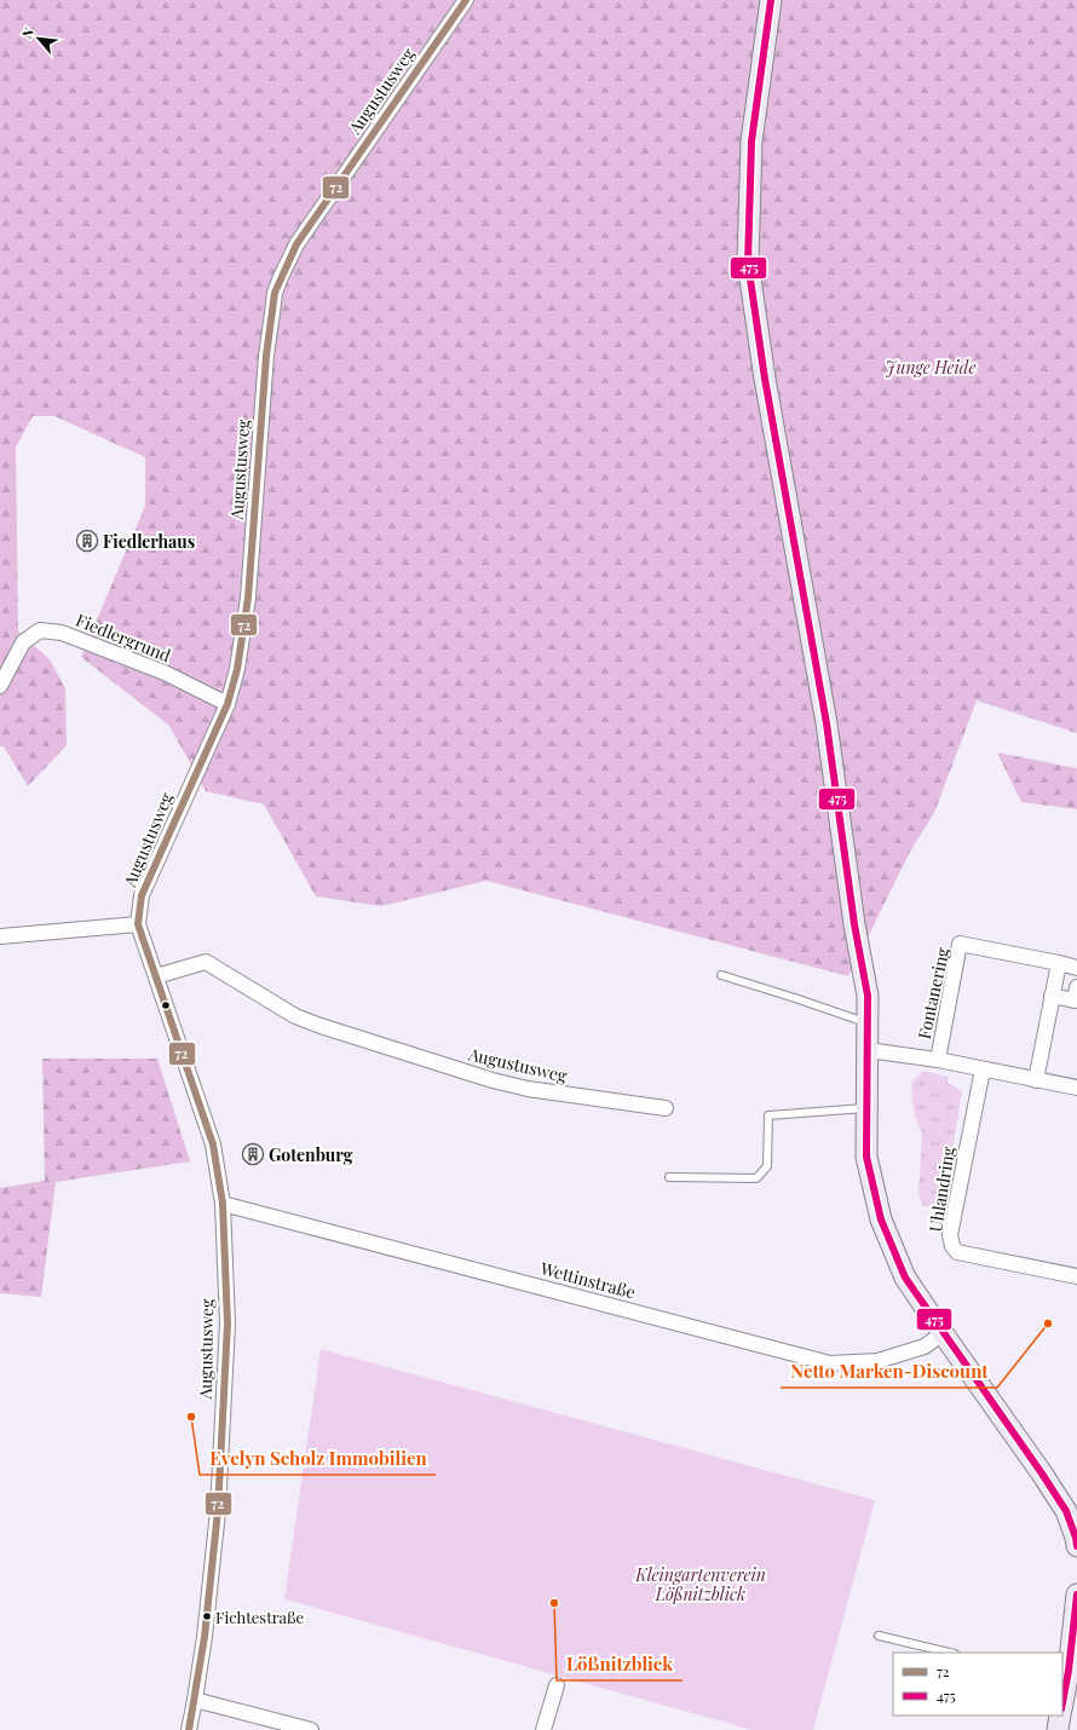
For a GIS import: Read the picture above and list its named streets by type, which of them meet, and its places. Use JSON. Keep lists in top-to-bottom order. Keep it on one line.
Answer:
{"streets":{"street":["Augustusweg","Fiedlergrund","Fontanering","Uhlandring","Wettinstraße"]},"crossings":[["Augustusweg","Fiedlergrund"],["Augustusweg","Wettinstraße"]],"parks":["Junge Heide","Kleingartenverein Lößnitzblick"],"places":{"building":["Fiedlerhaus","Gotenburg"],"other":["Netto Marken-Discount","Evelyn Scholz Immobilien","Lößnitzblick","Fichtestraße"]},"lines":["transit line 72","transit line 475"],"legend":["72","475"],"north":"top left"}
